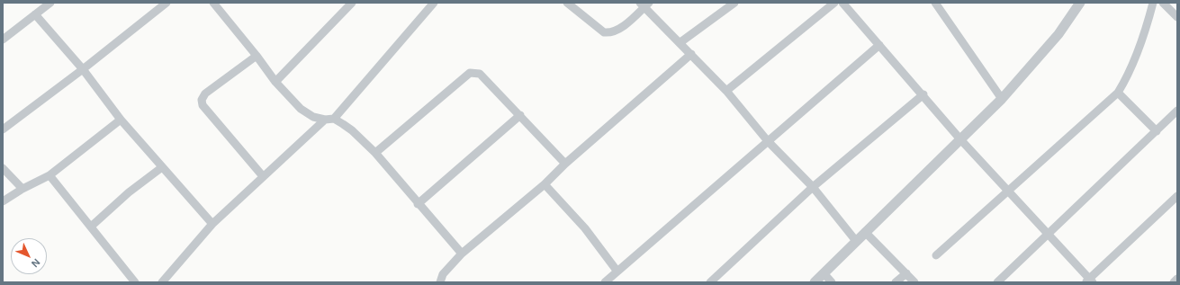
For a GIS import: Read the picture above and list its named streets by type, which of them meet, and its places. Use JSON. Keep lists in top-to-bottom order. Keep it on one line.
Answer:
{"north":"bottom right"}
